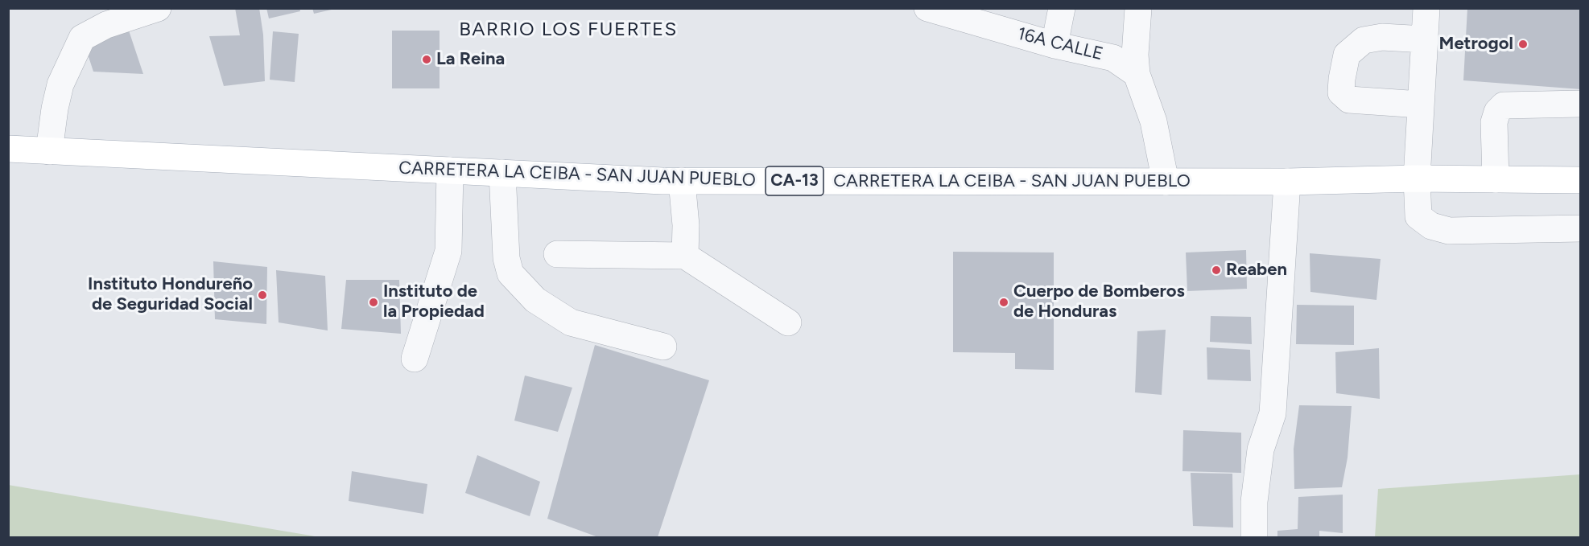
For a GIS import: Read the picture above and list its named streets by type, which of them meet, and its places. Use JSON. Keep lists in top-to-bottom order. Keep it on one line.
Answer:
{"streets":{"main road":["CARRETERA LA CEIBA - SAN JUAN PUEBLO","CA-13"],"street":["16A CALLE"]},"districts":["BARRIO LOS FUERTES"],"places":["Metrogol","La Reina","Reaben","Instituto Hondureño de Seguridad Social","Instituto de la Propiedad","Cuerpo de Bomberos de Honduras"]}
